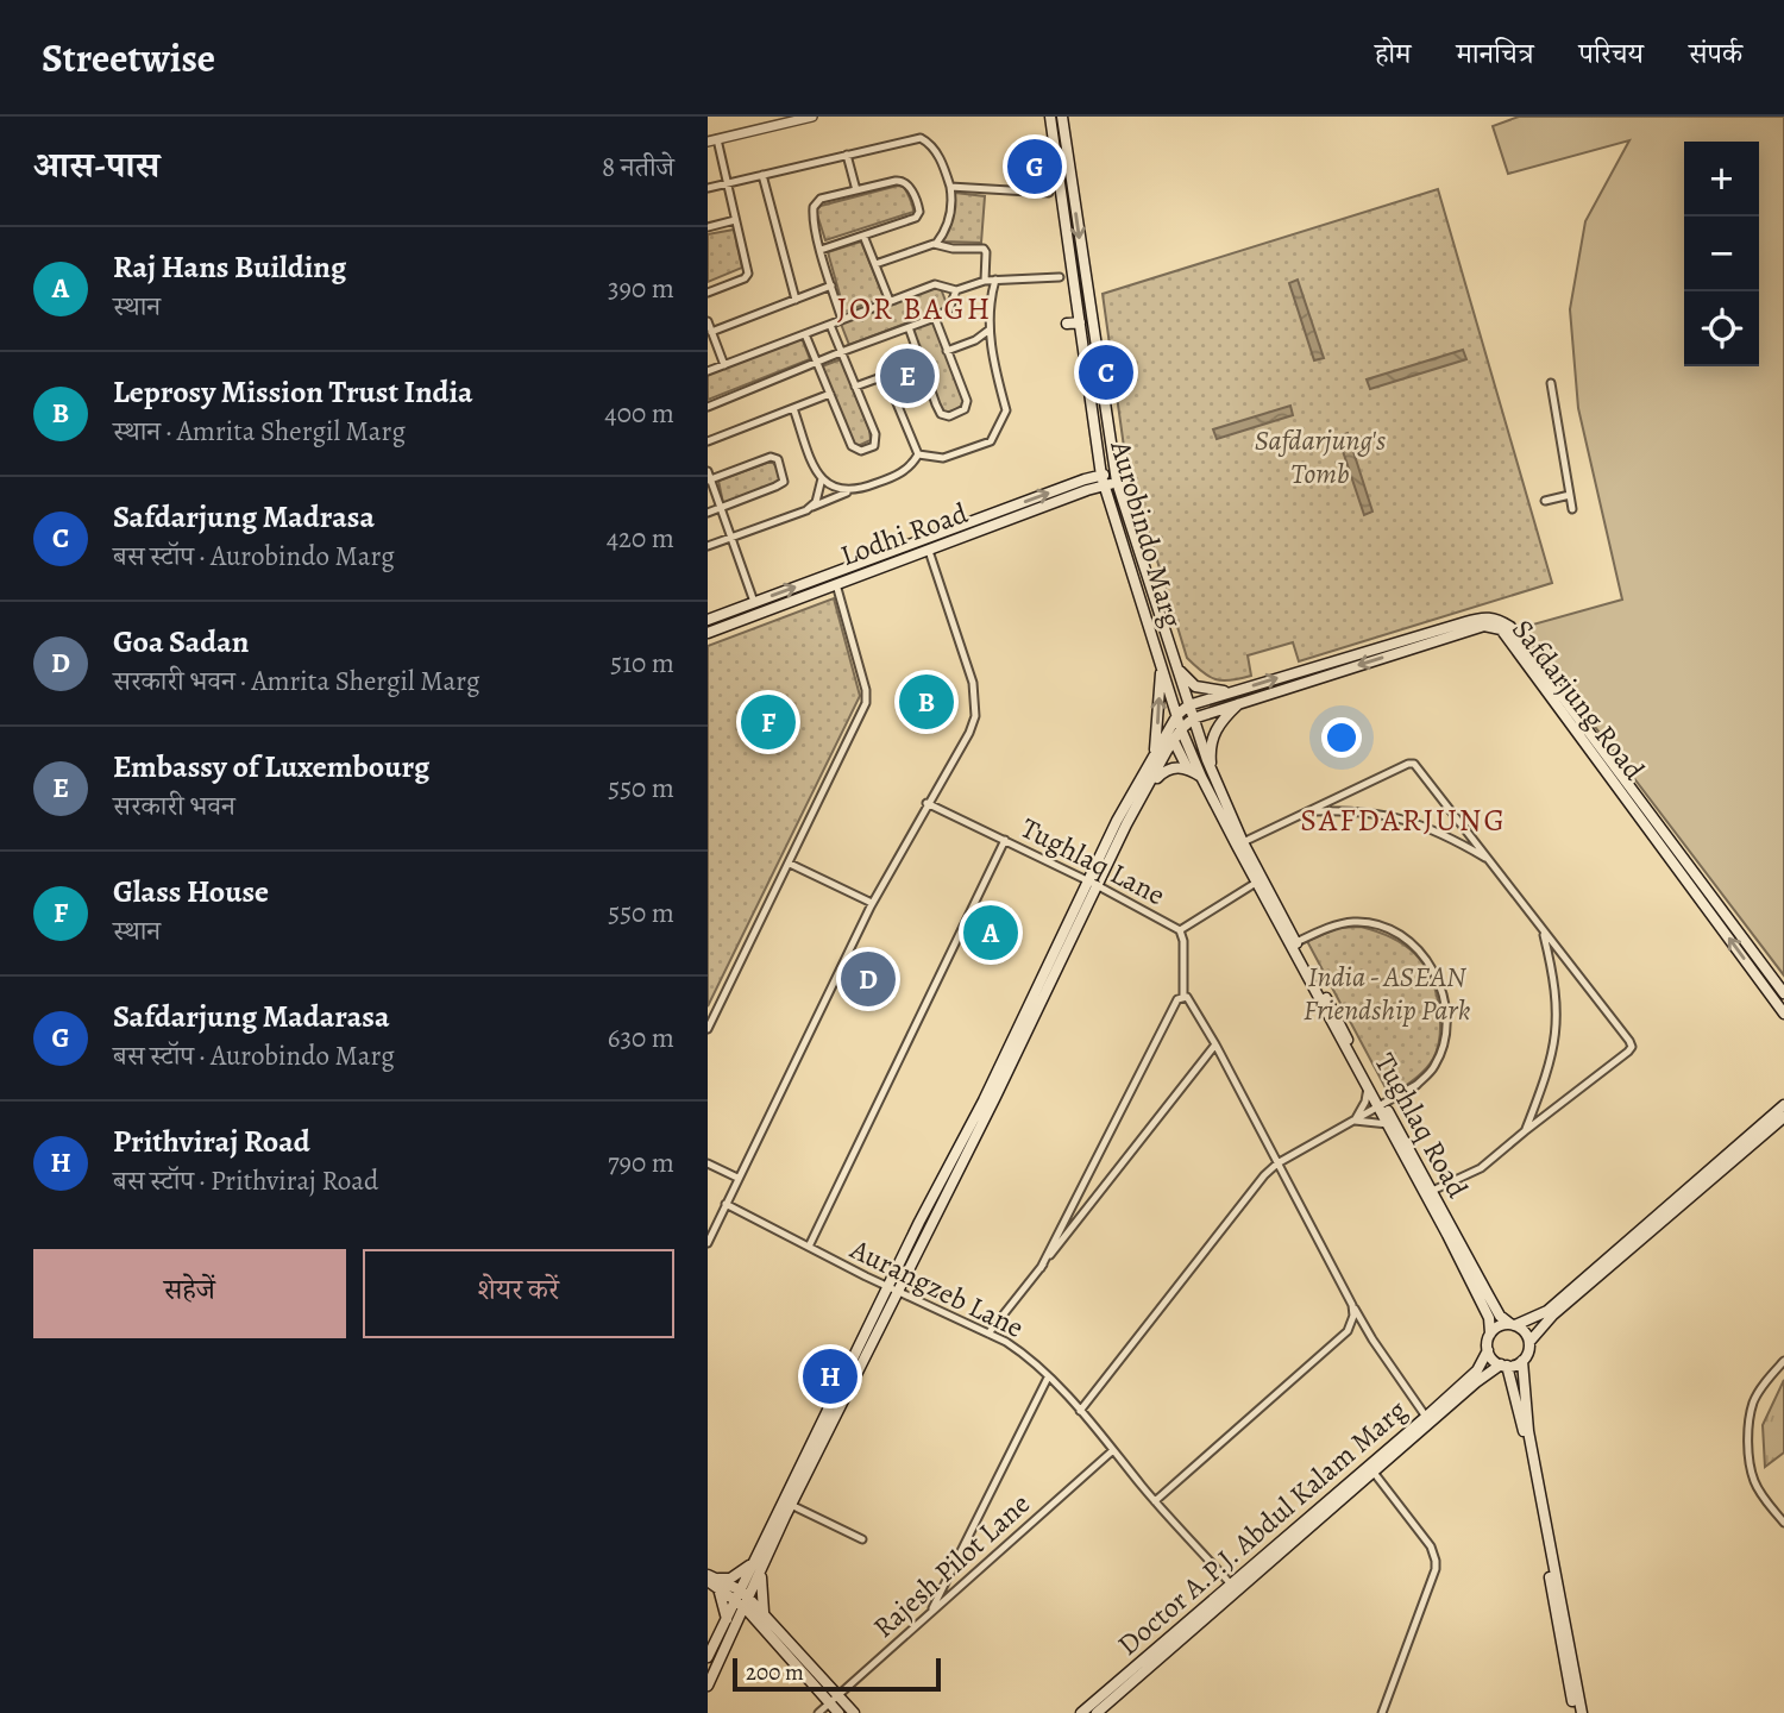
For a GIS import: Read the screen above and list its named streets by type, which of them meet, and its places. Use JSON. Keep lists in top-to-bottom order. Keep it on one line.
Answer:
{"streets":{"main road":["Lodhi Road","Aurobindo Marg","Safdarjung Road","Tughlaq Road","Doctor A.P.J. Abdul Kalam Marg"],"street":["Tughlaq Lane","Aurangzeb Lane","Rajesh Pilot Lane"]},"crossings":[["Lodhi Road","Aurobindo Marg"],["Aurobindo Marg","Safdarjung Road"],["Aurobindo Marg","Tughlaq Road"],["Safdarjung Road","Tughlaq Road"],["Aurangzeb Lane","Doctor A.P.J. Abdul Kalam Marg"],["Aurangzeb Lane","Rajesh Pilot Lane"]],"districts":["JOR BAGH","SAFDARJUNG"],"parks":["Safdarjung's Tomb","India - ASEAN Friendship Park"],"scale_bar":"200 m","page":{"header":"Streetwise","nav":["होम","मानचित्र","परिचय","संपर्क"],"heading":["आस-पास","8 नतीजे"],"pins":["G","C","E","B","F","A","D","H"],"map_buttons":["+","−"],"list":[{"mark":"A","name":"Raj Hans Building","note":"स्थान","value":"390 m"},{"mark":"B","name":"Leprosy Mission Trust India","note":"स्थान · Amrita Shergil Marg","value":"400 m"},{"mark":"C","name":"Safdarjung Madrasa","note":"बस स्टॉप · Aurobindo Marg","value":"420 m"},{"mark":"D","name":"Goa Sadan","note":"सरकारी भवन · Amrita Shergil Marg","value":"510 m"},{"mark":"E","name":"Embassy of Luxembourg","note":"सरकारी भवन","value":"550 m"},{"mark":"F","name":"Glass House","note":"स्थान","value":"550 m"},{"mark":"G","name":"Safdarjung Madarasa","note":"बस स्टॉप · Aurobindo Marg","value":"630 m"},{"mark":"H","name":"Prithviraj Road","note":"बस स्टॉप · Prithviraj Road","value":"790 m"}],"buttons":["सहेजें","शेयर करें"],"scale":"200 m"}}
